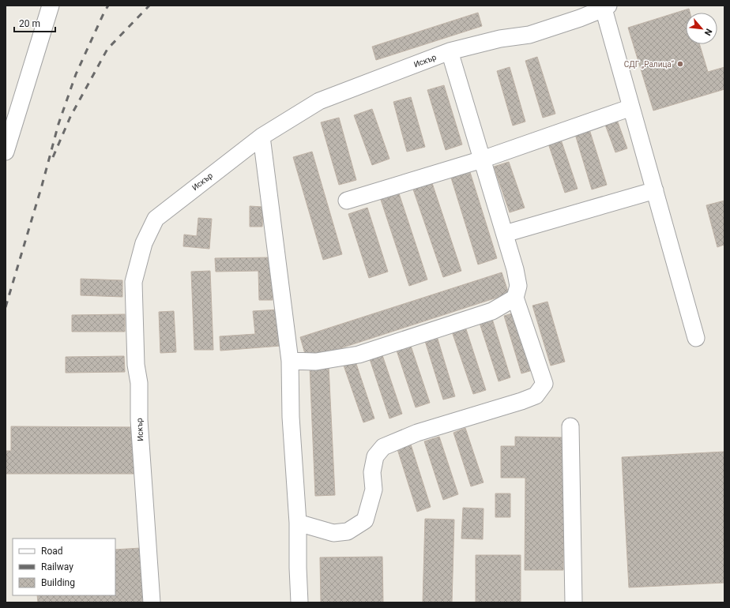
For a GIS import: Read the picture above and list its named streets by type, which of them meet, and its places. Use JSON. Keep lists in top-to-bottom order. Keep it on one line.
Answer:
{"streets":{"street":["Искър"]},"places":["СДГ „Ралица“"],"legend":["Road","Railway","Building"],"scale_bar":"20 m","north":"bottom right"}
